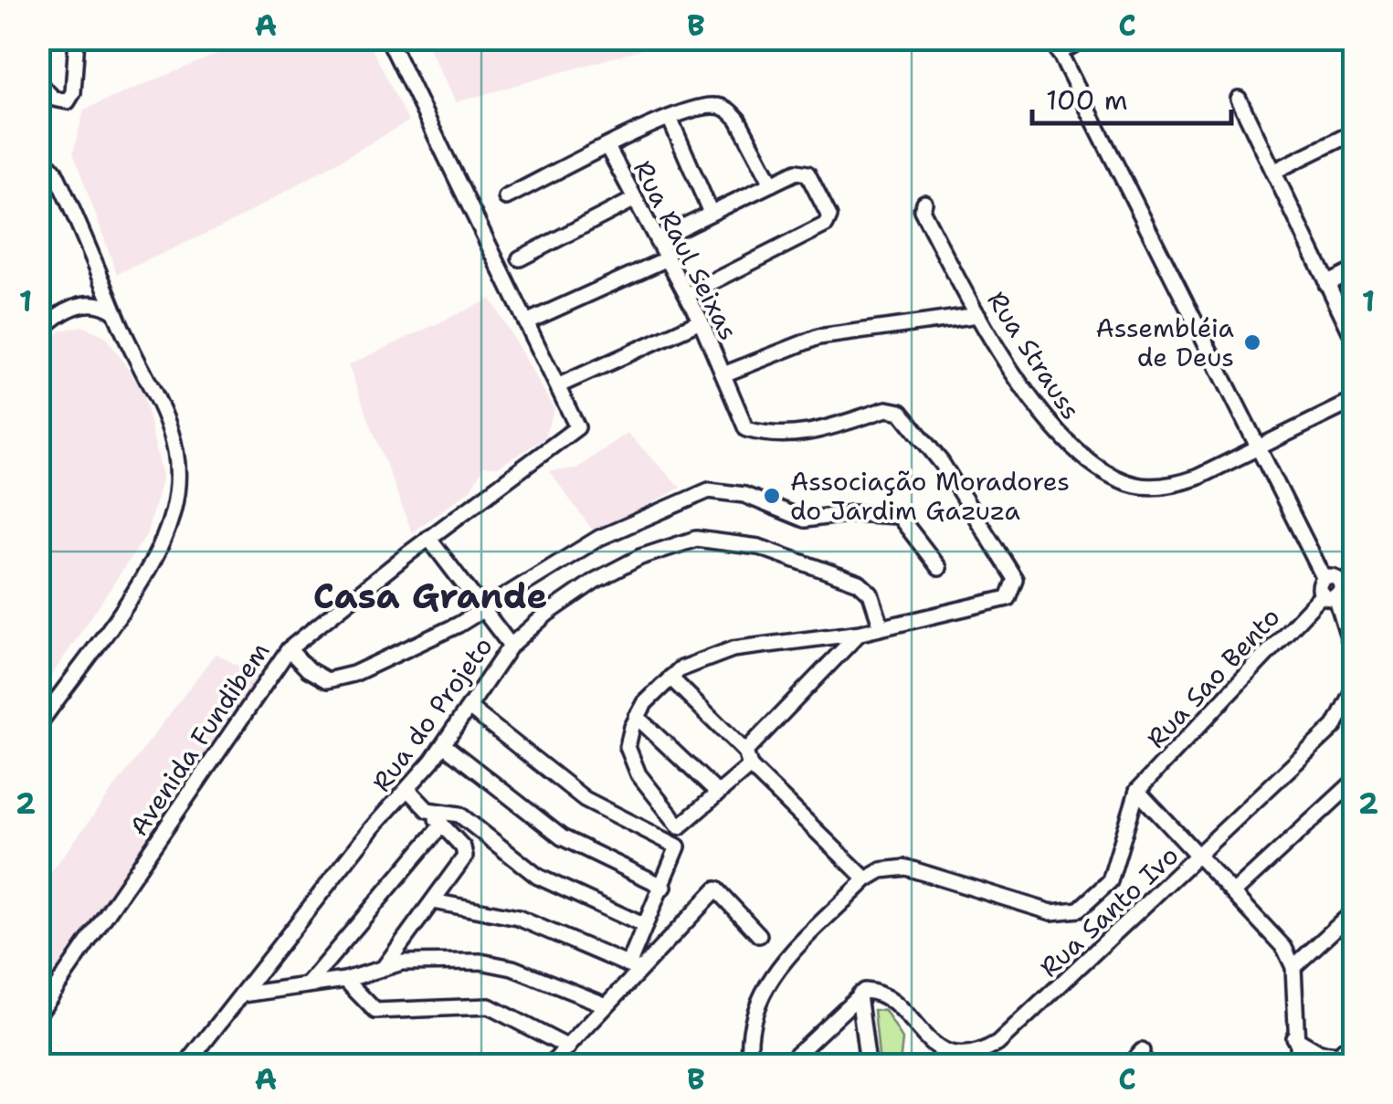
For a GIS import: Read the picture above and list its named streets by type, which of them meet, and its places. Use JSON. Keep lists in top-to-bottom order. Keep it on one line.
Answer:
{"streets":{"street":["Rua Raul Seixas","Rua Strauss","Rua Sao Bento","Rua do Projeto","Avenida Fundibem","Rua Santo Ivo"]},"crossings":[["Rua Raul Seixas","Rua do Projeto"]],"districts":["Casa Grande"],"places":["Assembléia de Deus","Associação Moradores do Jardim Gazuza"],"scale_bar":"100 m","grid":{"columns":["A","B","C"],"rows":["1","2"]}}
